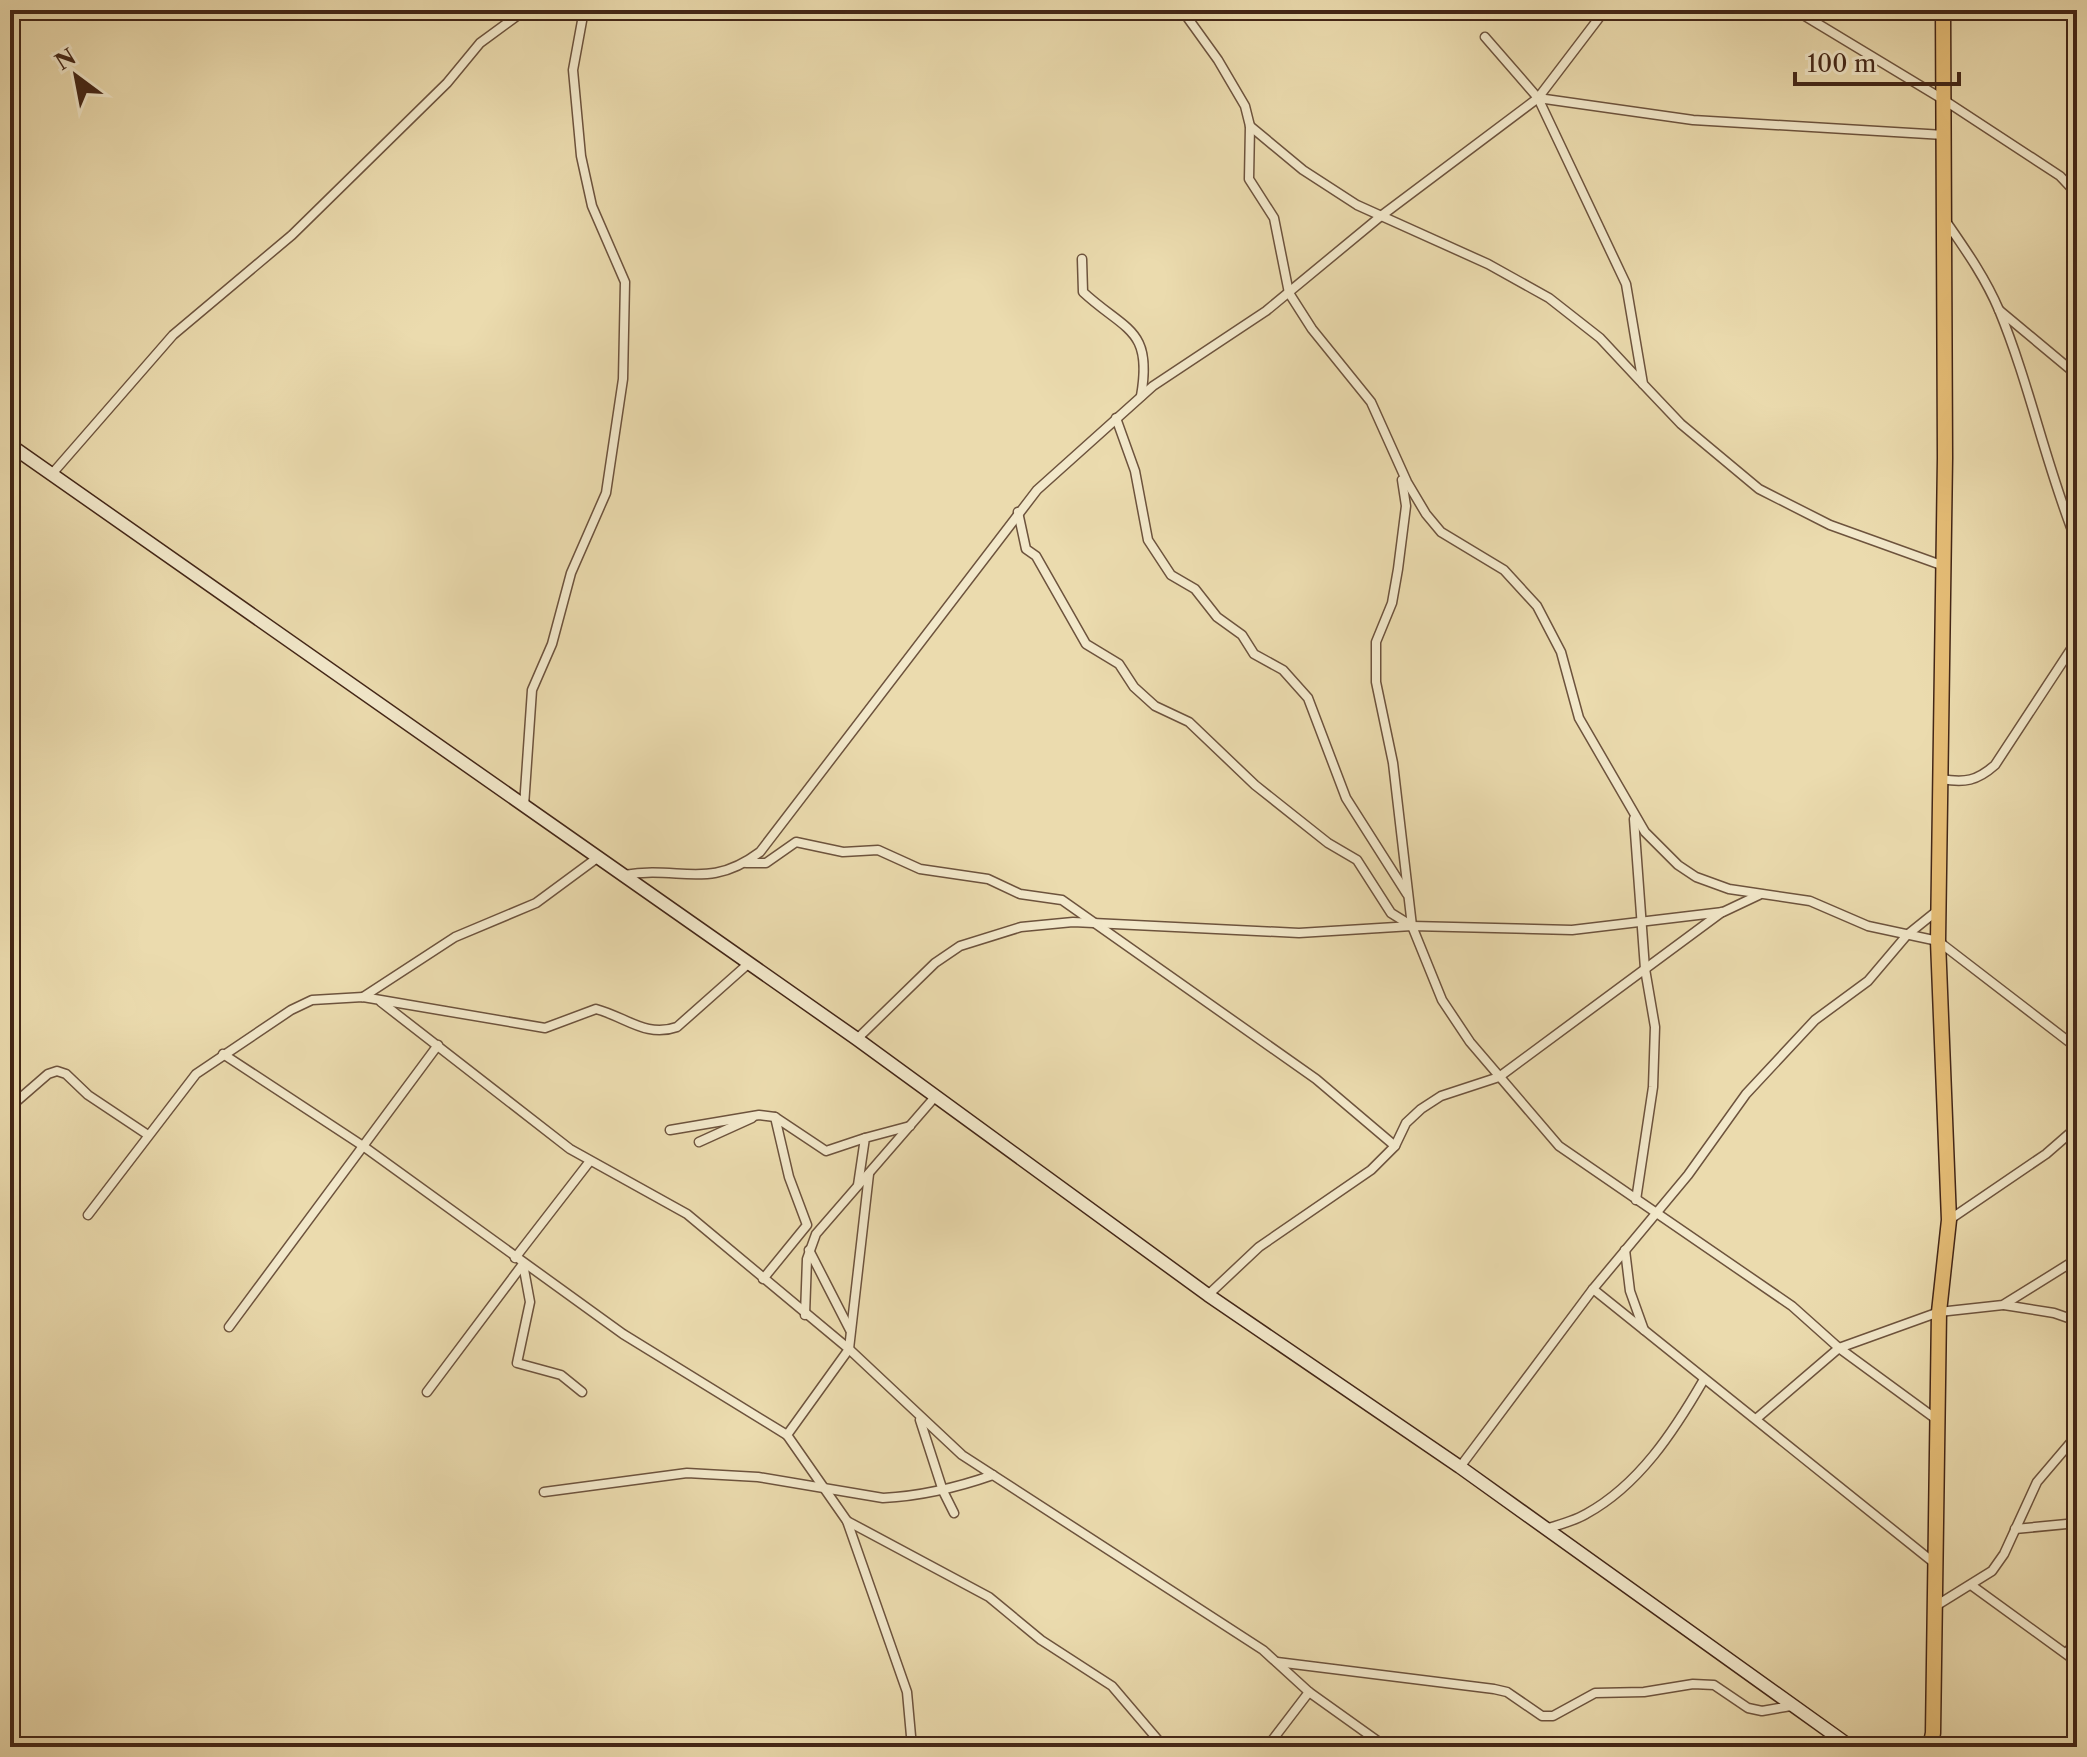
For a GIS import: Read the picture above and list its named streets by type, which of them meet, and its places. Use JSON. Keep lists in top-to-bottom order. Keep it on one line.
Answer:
{"scale_bar":"100 m","north":"top left"}
